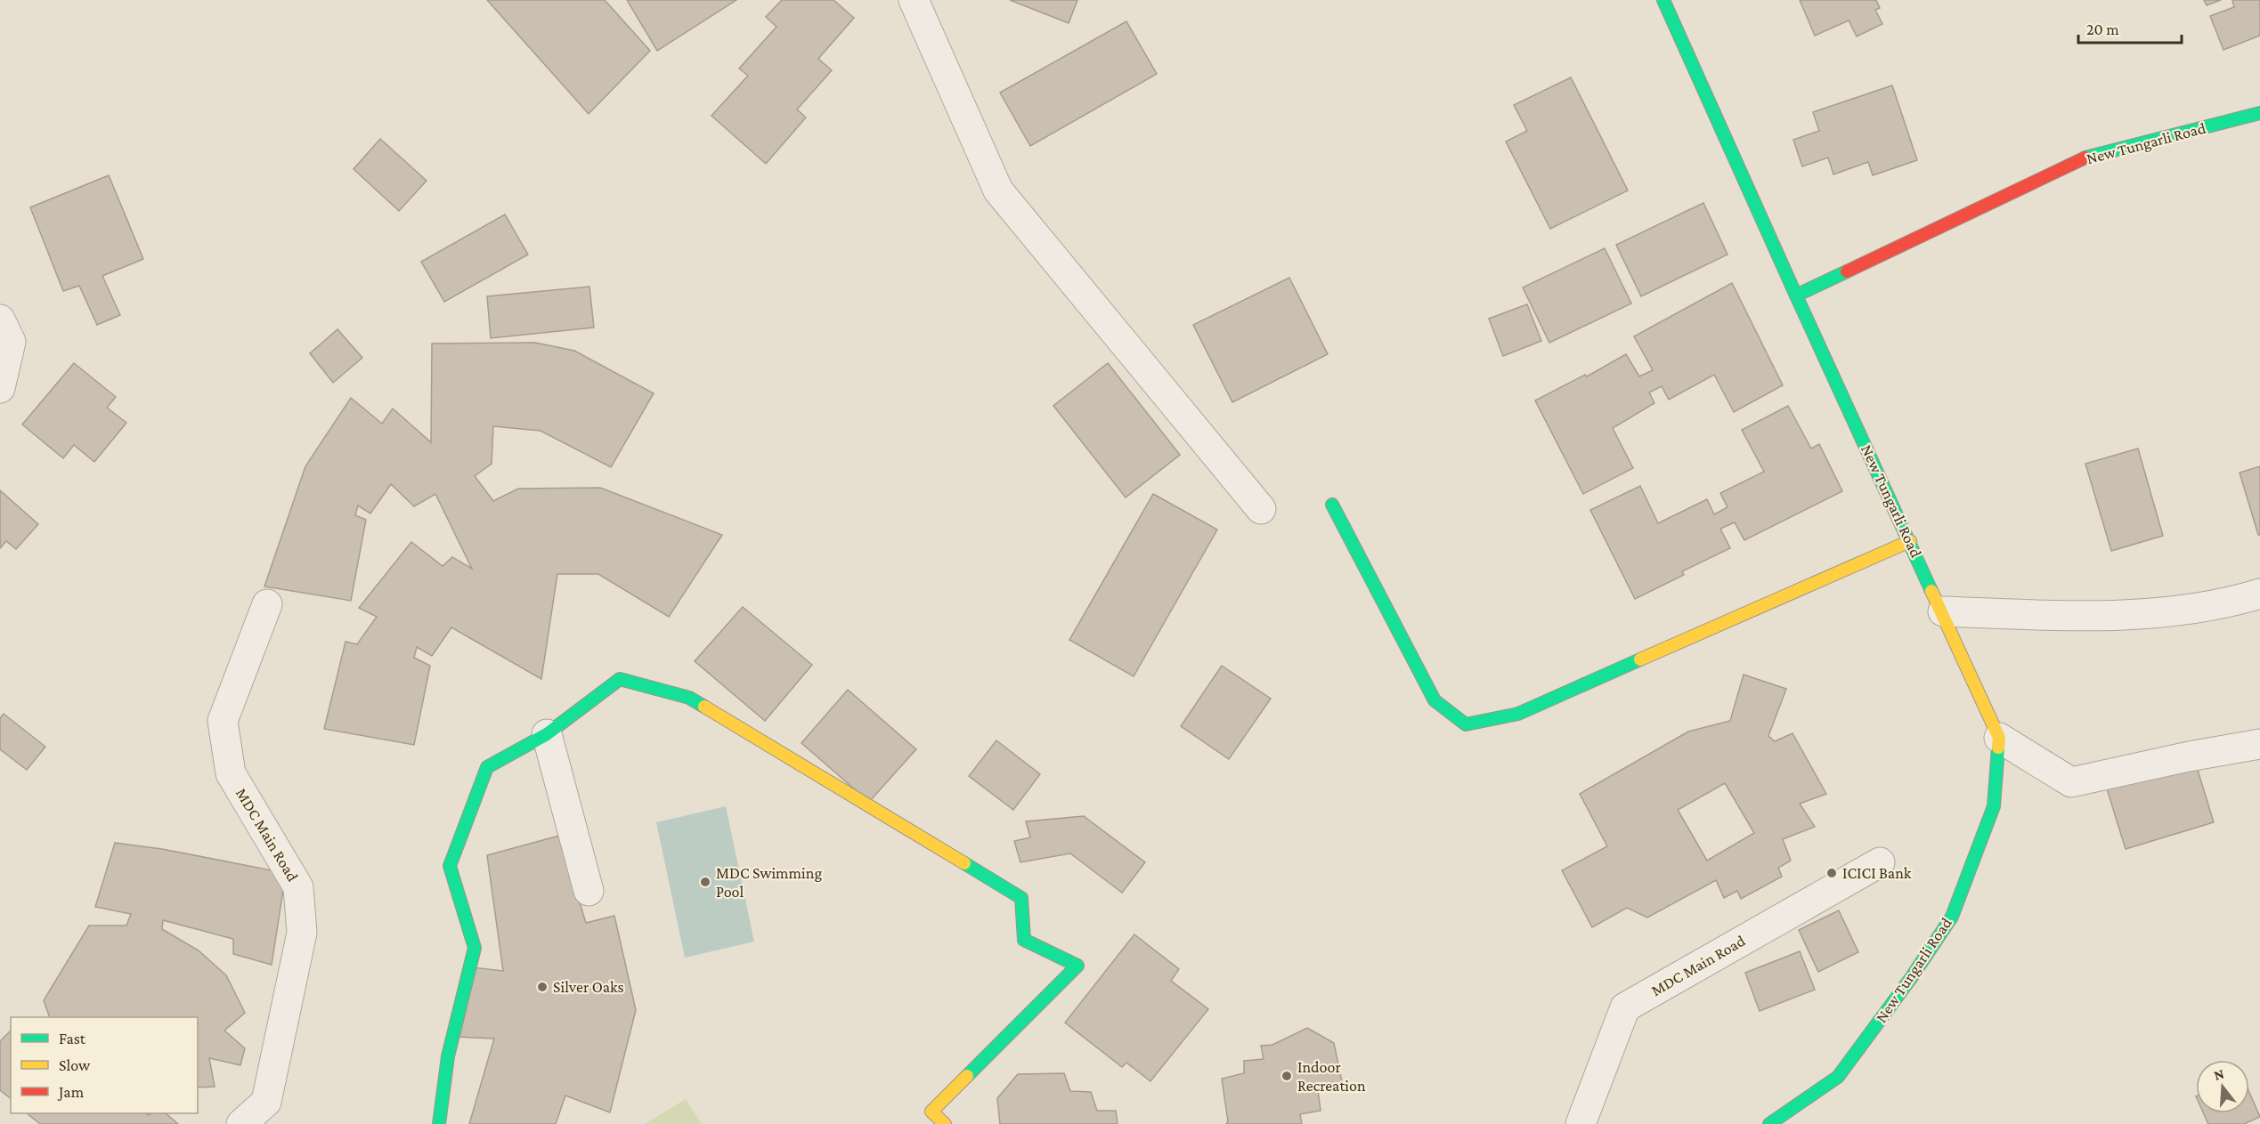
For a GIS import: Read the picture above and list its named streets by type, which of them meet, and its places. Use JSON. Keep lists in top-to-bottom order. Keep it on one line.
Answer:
{"streets":{"street":["New Tungarli Road","MDC Main Road"]},"places":["ICICI Bank","MDC Swimming Pool","Silver Oaks","Indoor Recreation"],"legend":["Fast","Slow","Jam"],"scale_bar":"20 m","north":"top"}
